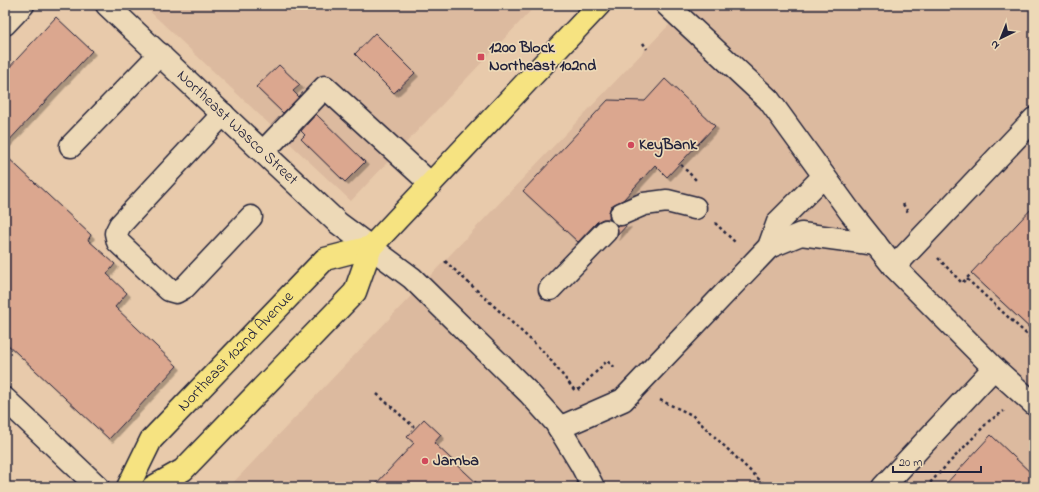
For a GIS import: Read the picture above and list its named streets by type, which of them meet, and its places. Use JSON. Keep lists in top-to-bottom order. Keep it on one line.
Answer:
{"streets":{"main road":["Northeast 102nd Avenue"],"street":["Northeast Wasco Street"]},"crossings":[["Northeast Wasco Street","Northeast 102nd Avenue"]],"places":{"transit":["1200 Block Northeast 102nd"],"other":["KeyBank","Jamba"]},"scale_bar":"20 m","north":"bottom left"}
